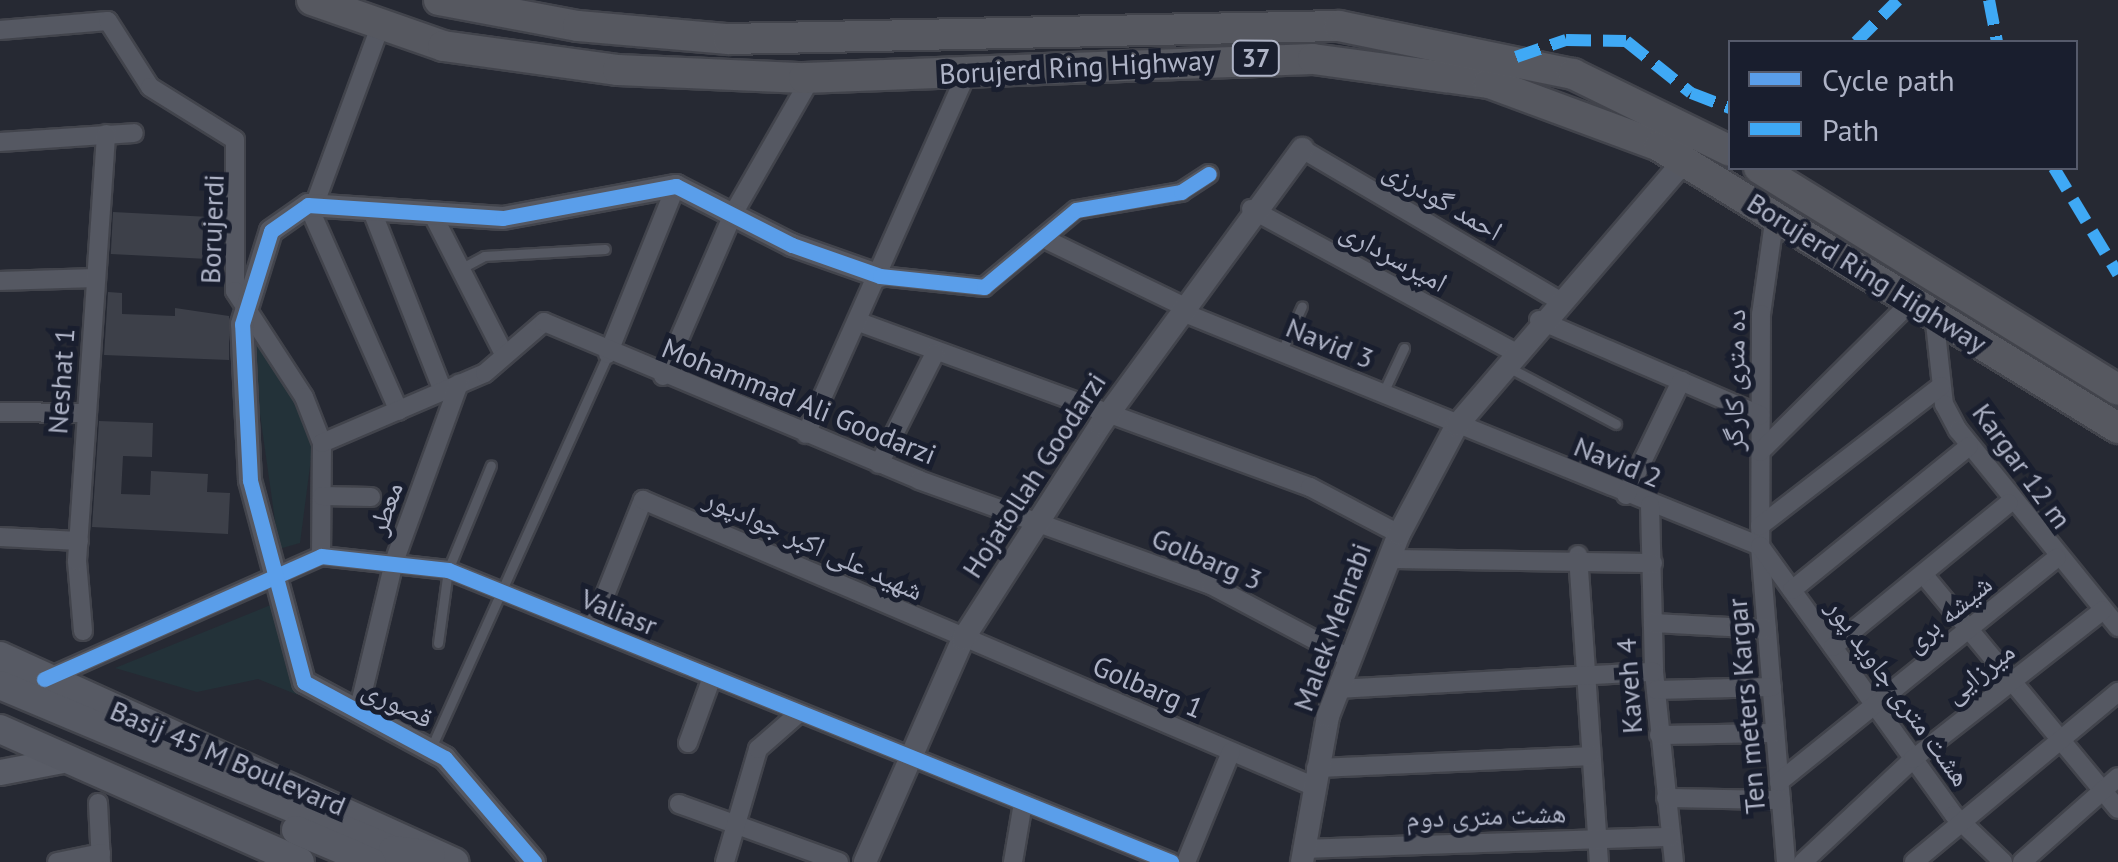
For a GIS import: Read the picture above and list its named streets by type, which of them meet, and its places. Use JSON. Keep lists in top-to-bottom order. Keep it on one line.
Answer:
{"streets":{"highway":["37","Borujerd Ring Highway"],"main road":["Basij 45 M Boulevard"],"street":["احمد گودرزی","Borujerdi","امیرسرداری","Navid 3","ده متری کارگر","Neshat 1","Mohammad Ali Goodarzi","Navid 2","Kargar 12 m","Hojatollah Goodarzi","معطر","شهید علی اکبر جوادپور","Golbarg 3","Valiasr","شیشه بری","Malek Mehrabi","میرزایی","Kaveh 4","Golbarg 1","هشت متری جاوید پور","قصوری","Ten meters Kargar","هشت متری دوم"]},"crossings":[["Borujerd Ring Highway","ده متری کارگر"],["Borujerd Ring Highway","Kargar 12 m"],["Borujerd Ring Highway","Malek Mehrabi"],["احمد گودرزی","Hojatollah Goodarzi"],["احمد گودرزی","Malek Mehrabi"],["Borujerdi","قصوری"],["امیرسرداری","Hojatollah Goodarzi"],["امیرسرداری","Malek Mehrabi"],["Navid 3","Navid 2"],["Navid 3","Hojatollah Goodarzi"],["Navid 3","Malek Mehrabi"],["ده متری کارگر","Navid 2"],["ده متری کارگر","هشت متری جاوید پور"],["ده متری کارگر","Ten meters Kargar"],["Mohammad Ali Goodarzi","Hojatollah Goodarzi"],["Mohammad Ali Goodarzi","Golbarg 3"],["Navid 2","Malek Mehrabi"],["Navid 2","Kaveh 4"],["Navid 2","هشت متری جاوید پور"],["Navid 2","Ten meters Kargar"],["Kargar 12 m","شیشه بری"],["Kargar 12 m","میرزایی"],["Hojatollah Goodarzi","شهید علی اکبر جوادپور"],["Hojatollah Goodarzi","Golbarg 3"],["Hojatollah Goodarzi","Valiasr"],["Hojatollah Goodarzi","Golbarg 1"],["معطر","Valiasr"],["معطر","قصوری"],["شهید علی اکبر جوادپور","Valiasr"],["شهید علی اکبر جوادپور","Golbarg 1"],["Golbarg 3","Malek Mehrabi"],["Valiasr","قصوری"],["Valiasr","Basij 45 M Boulevard"],["شیشه بری","هشت متری جاوید پور"],["شیشه بری","Ten meters Kargar"],["Malek Mehrabi","Golbarg 1"],["Malek Mehrabi","هشت متری دوم"],["میرزایی","هشت متری جاوید پور"],["Kaveh 4","هشت متری دوم"],["هشت متری جاوید پور","Ten meters Kargar"]],"legend":["Cycle path","Path"]}
